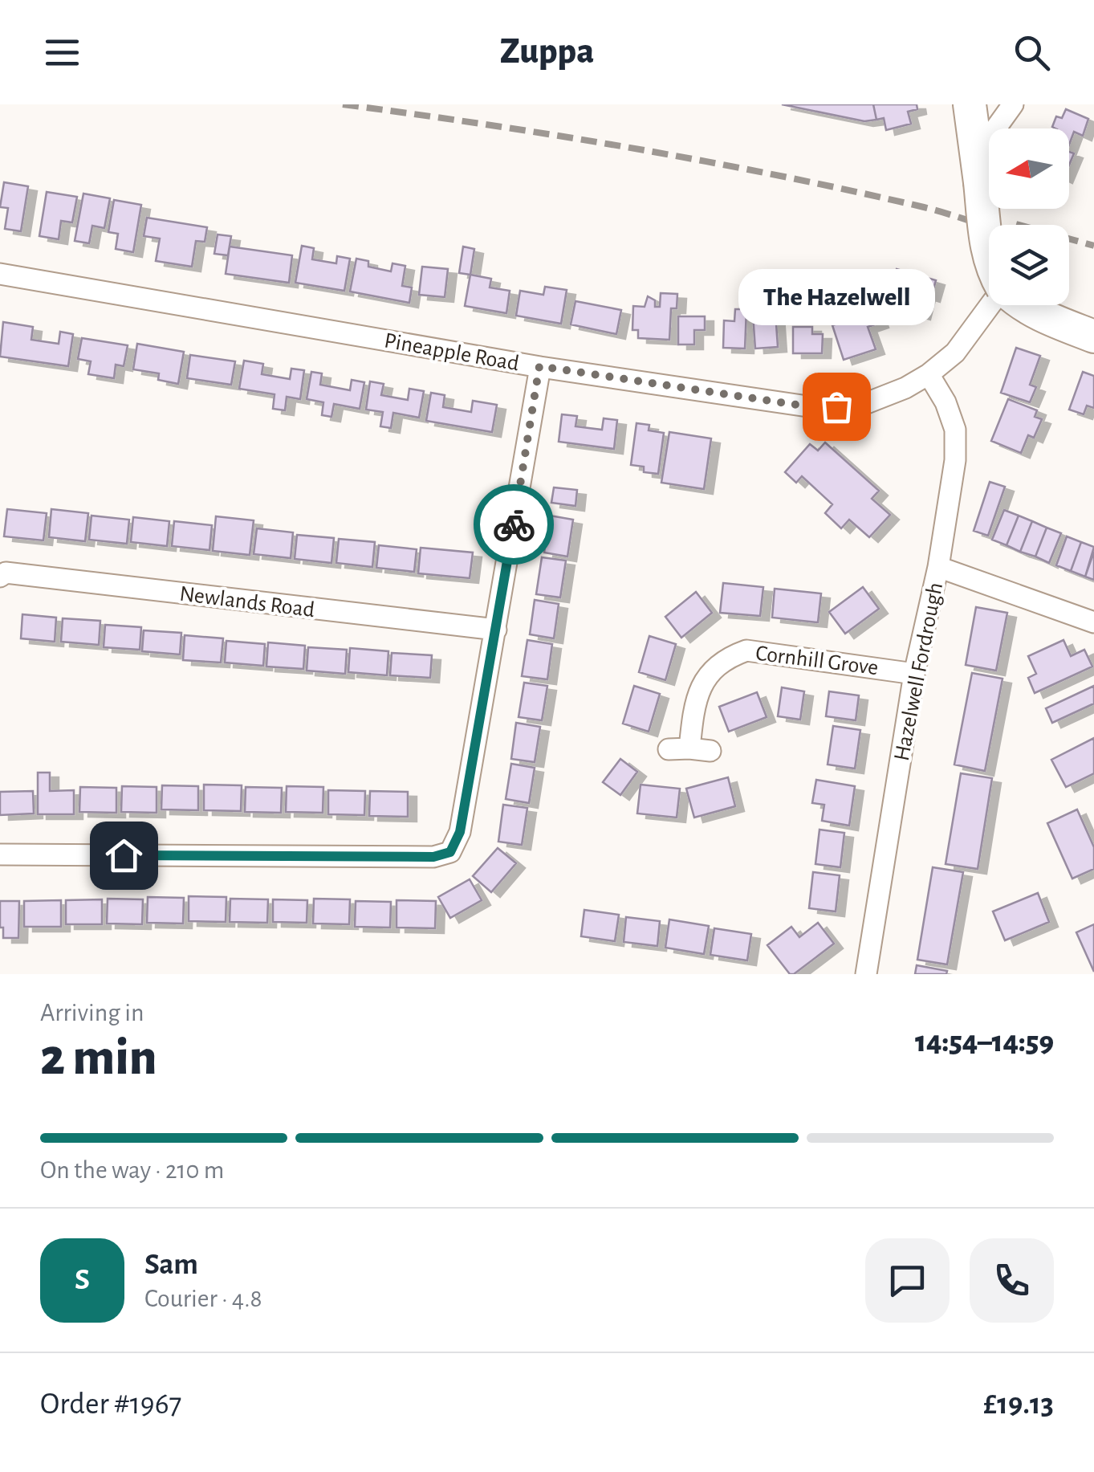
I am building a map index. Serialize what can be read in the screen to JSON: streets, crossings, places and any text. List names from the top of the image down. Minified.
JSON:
{"streets":{"street":["Pineapple Road","Newlands Road","Cornhill Grove","Hazelwell Fordrough"]},"crossings":[["Pineapple Road","Hazelwell Fordrough"],["Cornhill Grove","Hazelwell Fordrough"]],"places":["The Hazelwell"],"north":"left","page":{"header":"Zuppa","bubble":"The Hazelwell","heading":["2 min","Arriving in","14:54–14:59"],"panel":["Sam","Courier · 4.8","Order #1967","£19.13"],"bar":"On the way · 210 m","round":"S"}}
